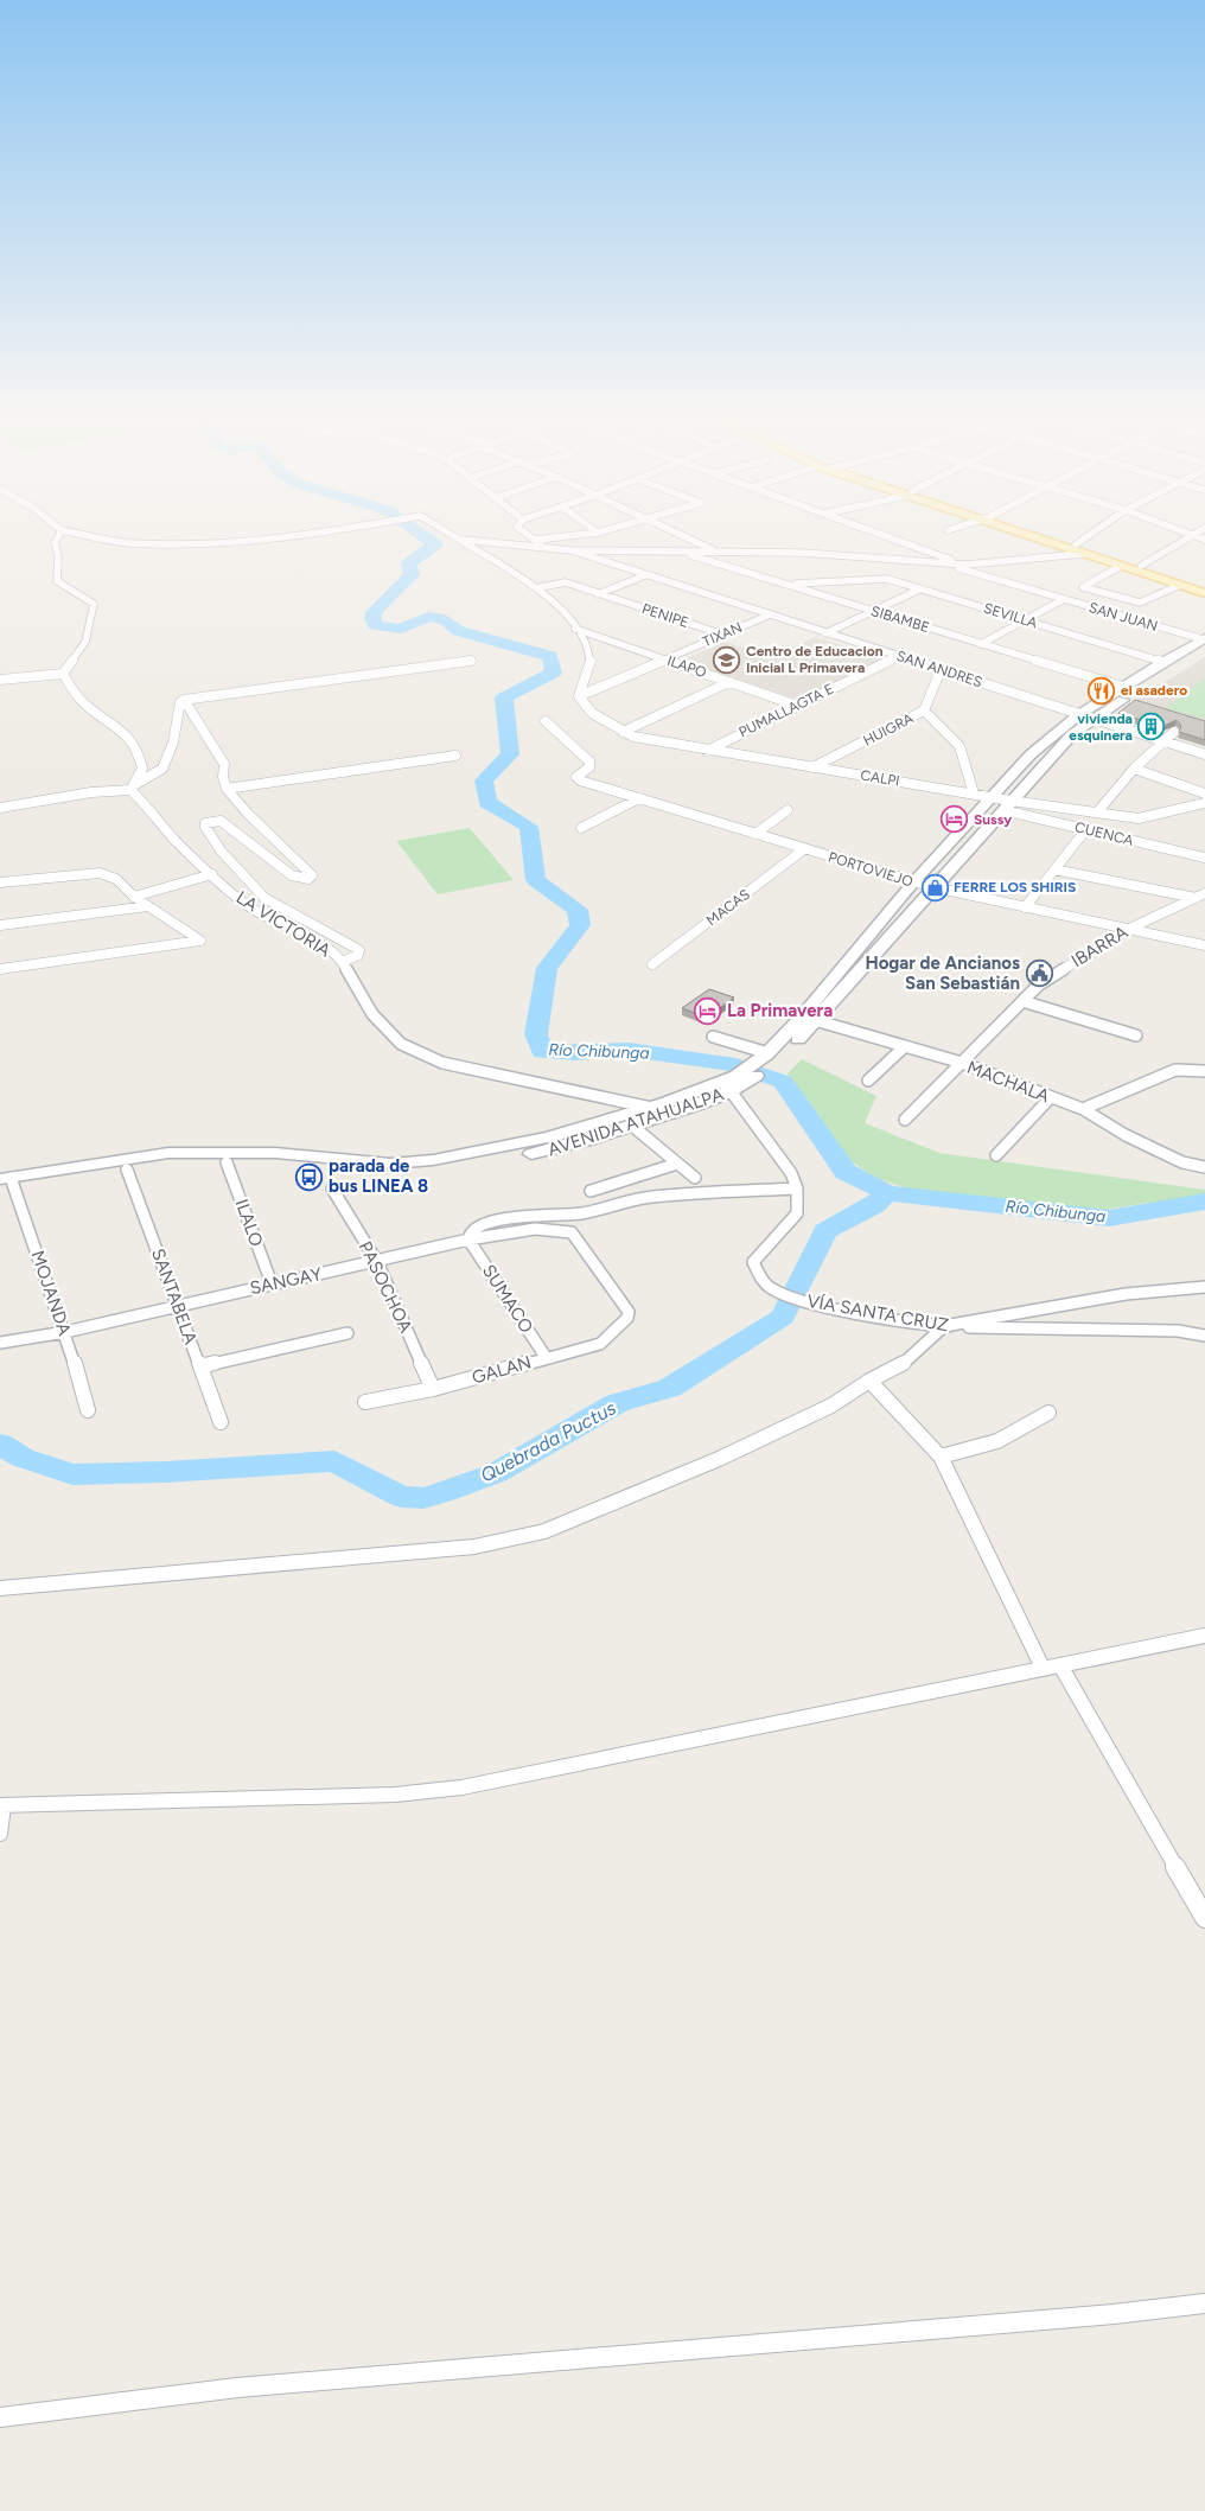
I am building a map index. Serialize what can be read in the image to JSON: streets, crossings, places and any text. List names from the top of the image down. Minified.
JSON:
{"streets":{"main road":["AVENIDA ATAHUALPA"],"street":["PENIPE","SEVILLA","SAN JUAN","SIBAMBE","TIXAN","ILAPO","SAN ANDRES","PUMALLAGTA E","HUIGRA","CALPI","CUENCA","PORTOVIEJO","MACAS","LA VICTORIA","IBARRA","MACHALA","ILALO","SANGAY","PASOCHOA","MOJANDA","SANTABELA","SUMACO","VÍA SANTA CRUZ","GALAN"]},"crossings":[["PENIPE","TIXAN"],["SEVILLA","SIBAMBE"],["SEVILLA","AVENIDA ATAHUALPA"],["SAN JUAN","AVENIDA ATAHUALPA"],["SIBAMBE","AVENIDA ATAHUALPA"],["TIXAN","ILAPO"],["TIXAN","SAN ANDRES"],["TIXAN","CALPI"],["ILAPO","PUMALLAGTA E"],["SAN ANDRES","PUMALLAGTA E"],["SAN ANDRES","HUIGRA"],["SAN ANDRES","AVENIDA ATAHUALPA"],["PUMALLAGTA E","CALPI"],["HUIGRA","CALPI"],["CALPI","CUENCA"],["CALPI","AVENIDA ATAHUALPA"],["CUENCA","AVENIDA ATAHUALPA"],["PORTOVIEJO","MACAS"],["PORTOVIEJO","IBARRA"],["PORTOVIEJO","AVENIDA ATAHUALPA"],["LA VICTORIA","AVENIDA ATAHUALPA"],["IBARRA","MACHALA"],["MACHALA","AVENIDA ATAHUALPA"],["AVENIDA ATAHUALPA","ILALO"],["AVENIDA ATAHUALPA","MOJANDA"],["AVENIDA ATAHUALPA","SANTABELA"],["ILALO","SANGAY"],["SANGAY","PASOCHOA"],["SANGAY","MOJANDA"],["SANGAY","SANTABELA"],["SANGAY","SUMACO"],["SANGAY","GALAN"],["PASOCHOA","GALAN"],["SUMACO","GALAN"]],"water":["Río Chibunga","Quebrada Puctus"],"places":{"school or university":["Centro de Educacion Inicial L Primavera"],"restaurant":["el asadero"],"building":["vivienda esquinera"],"hotel":["Sussy","La Primavera"],"shop":["FERRE LOS SHIRIS"],"public building":["Hogar de Ancianos San Sebastián"],"bus stop":["parada de bus LINEA 8"]}}
